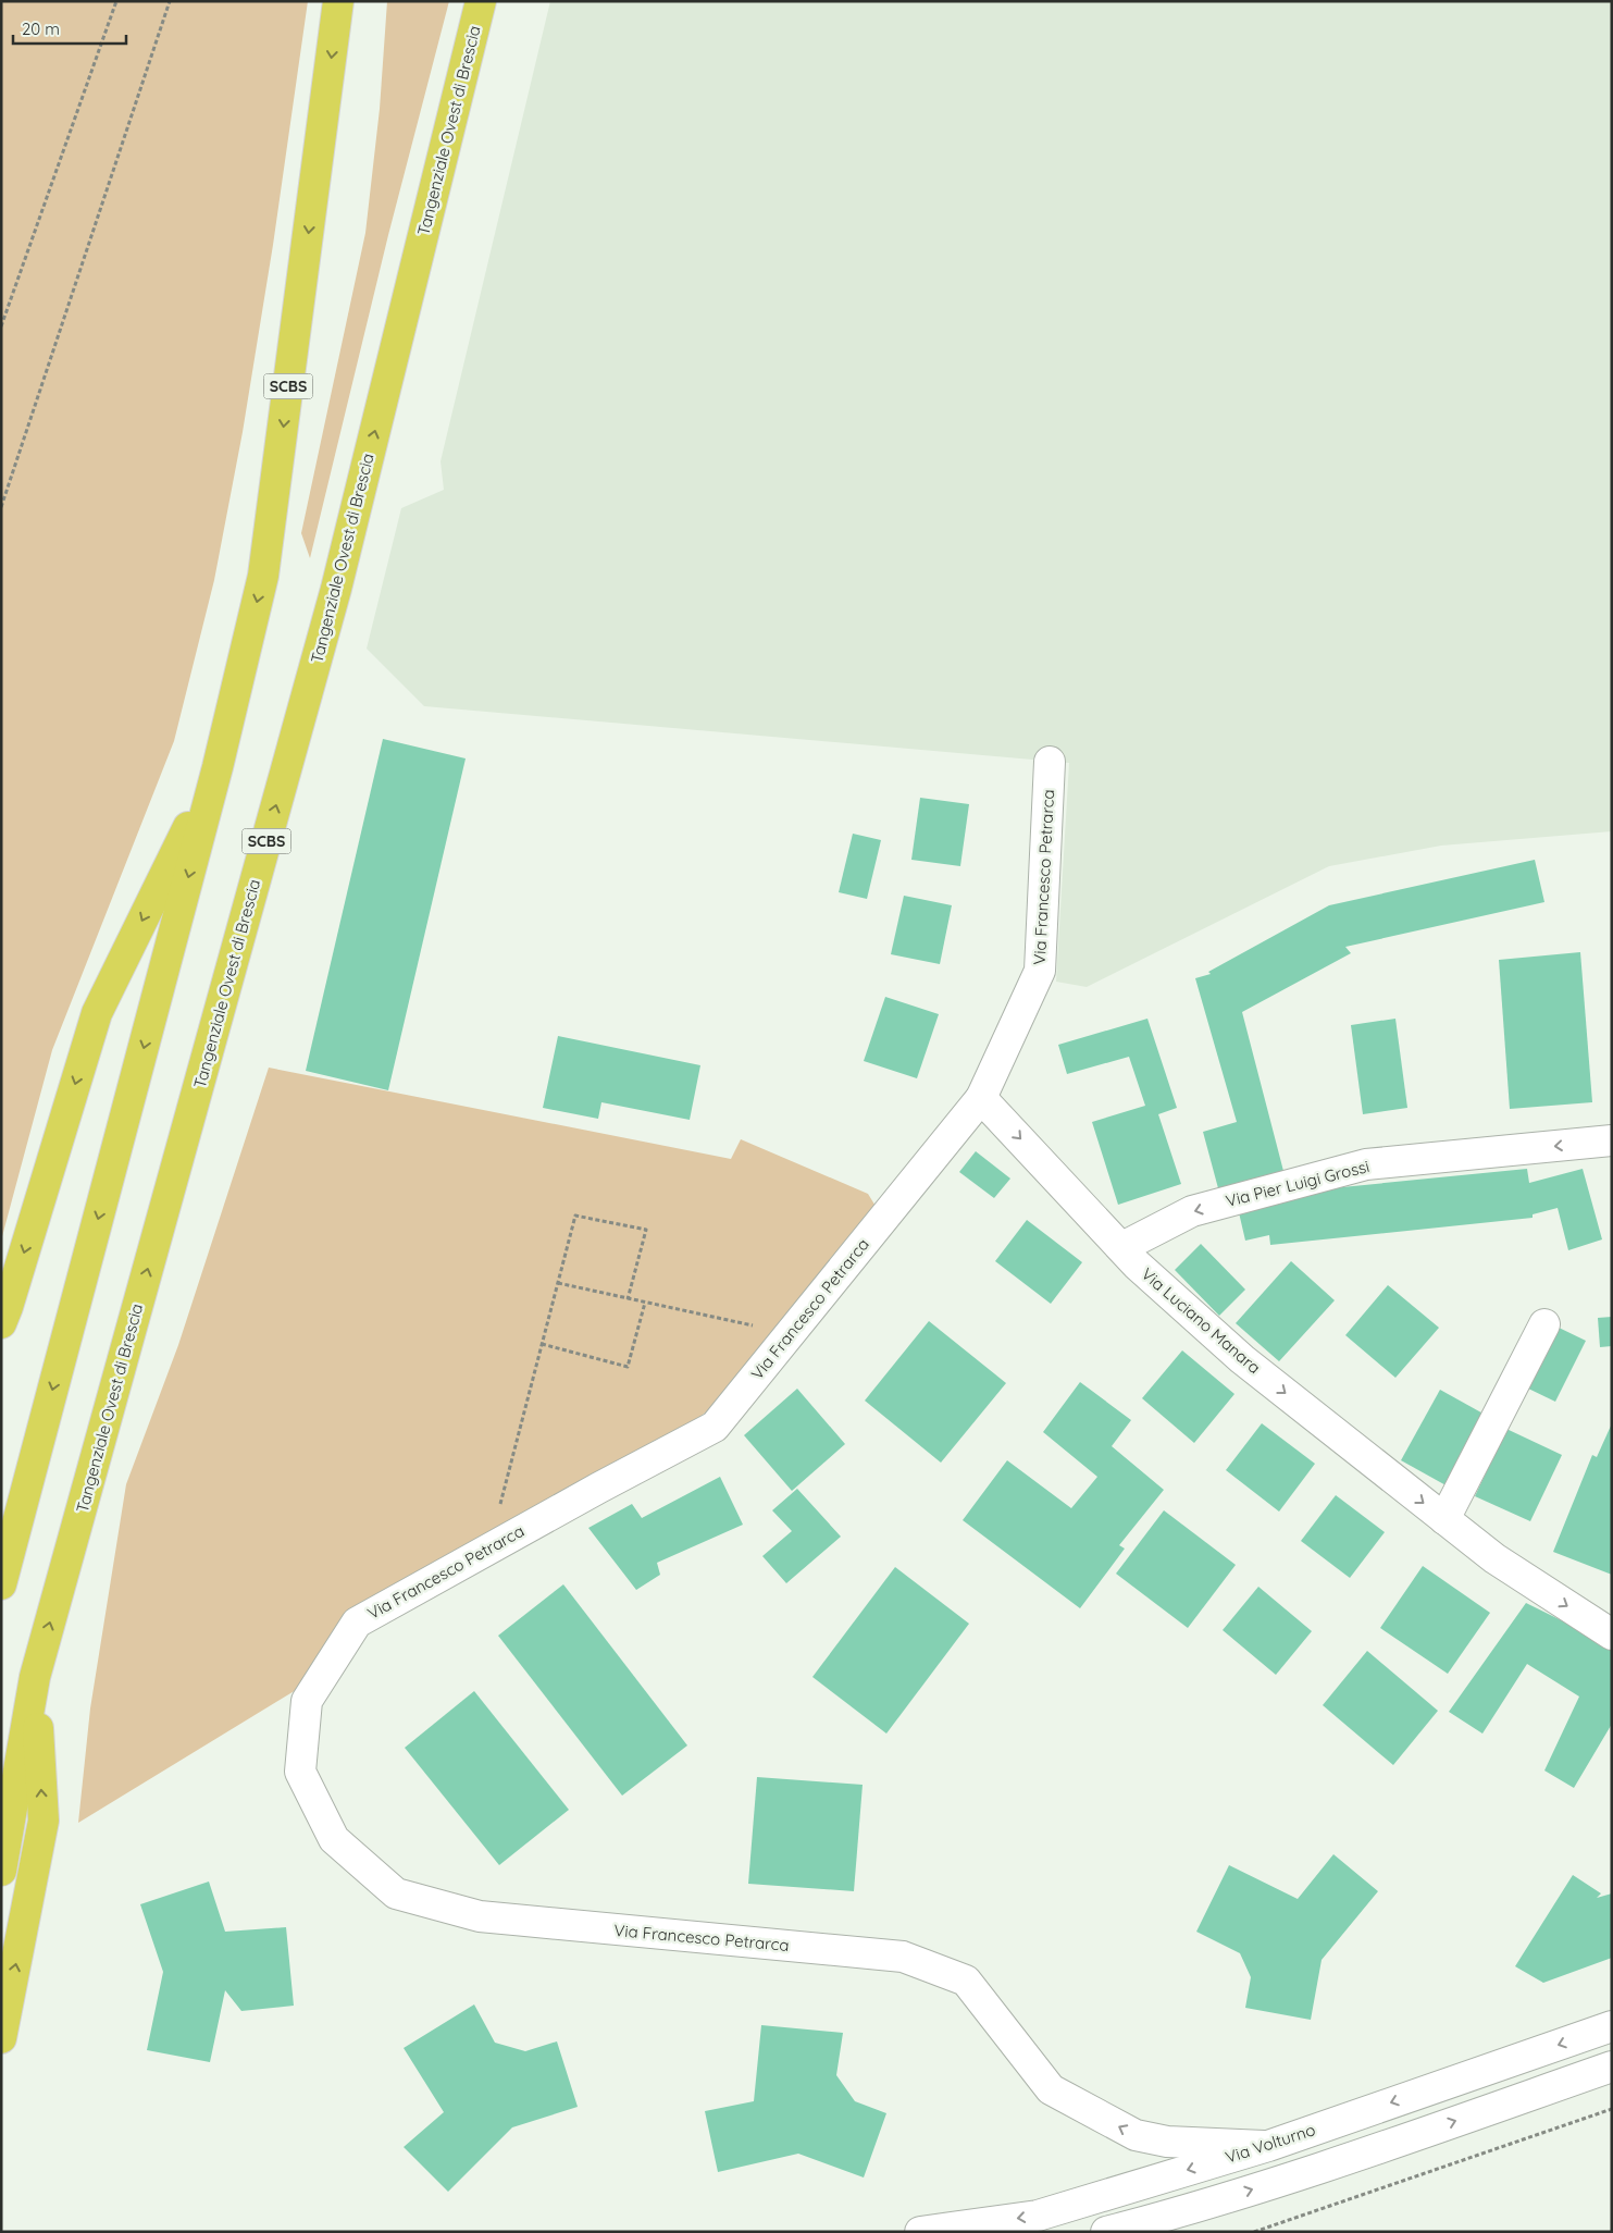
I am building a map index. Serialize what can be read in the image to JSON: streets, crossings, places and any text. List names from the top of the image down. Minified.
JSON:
{"streets":{"highway":["Tangenziale Ovest di Brescia","SCBS"],"street":["Via Francesco Petrarca","Via Pier Luigi Grossi","Via Luciano Manara","Via Volturno"]},"crossings":[["Via Francesco Petrarca","Via Luciano Manara"],["Via Francesco Petrarca","Via Volturno"],["Via Pier Luigi Grossi","Via Luciano Manara"]],"one_way":["Via Pier Luigi Grossi","Via Luciano Manara"],"scale_bar":"20 m"}
